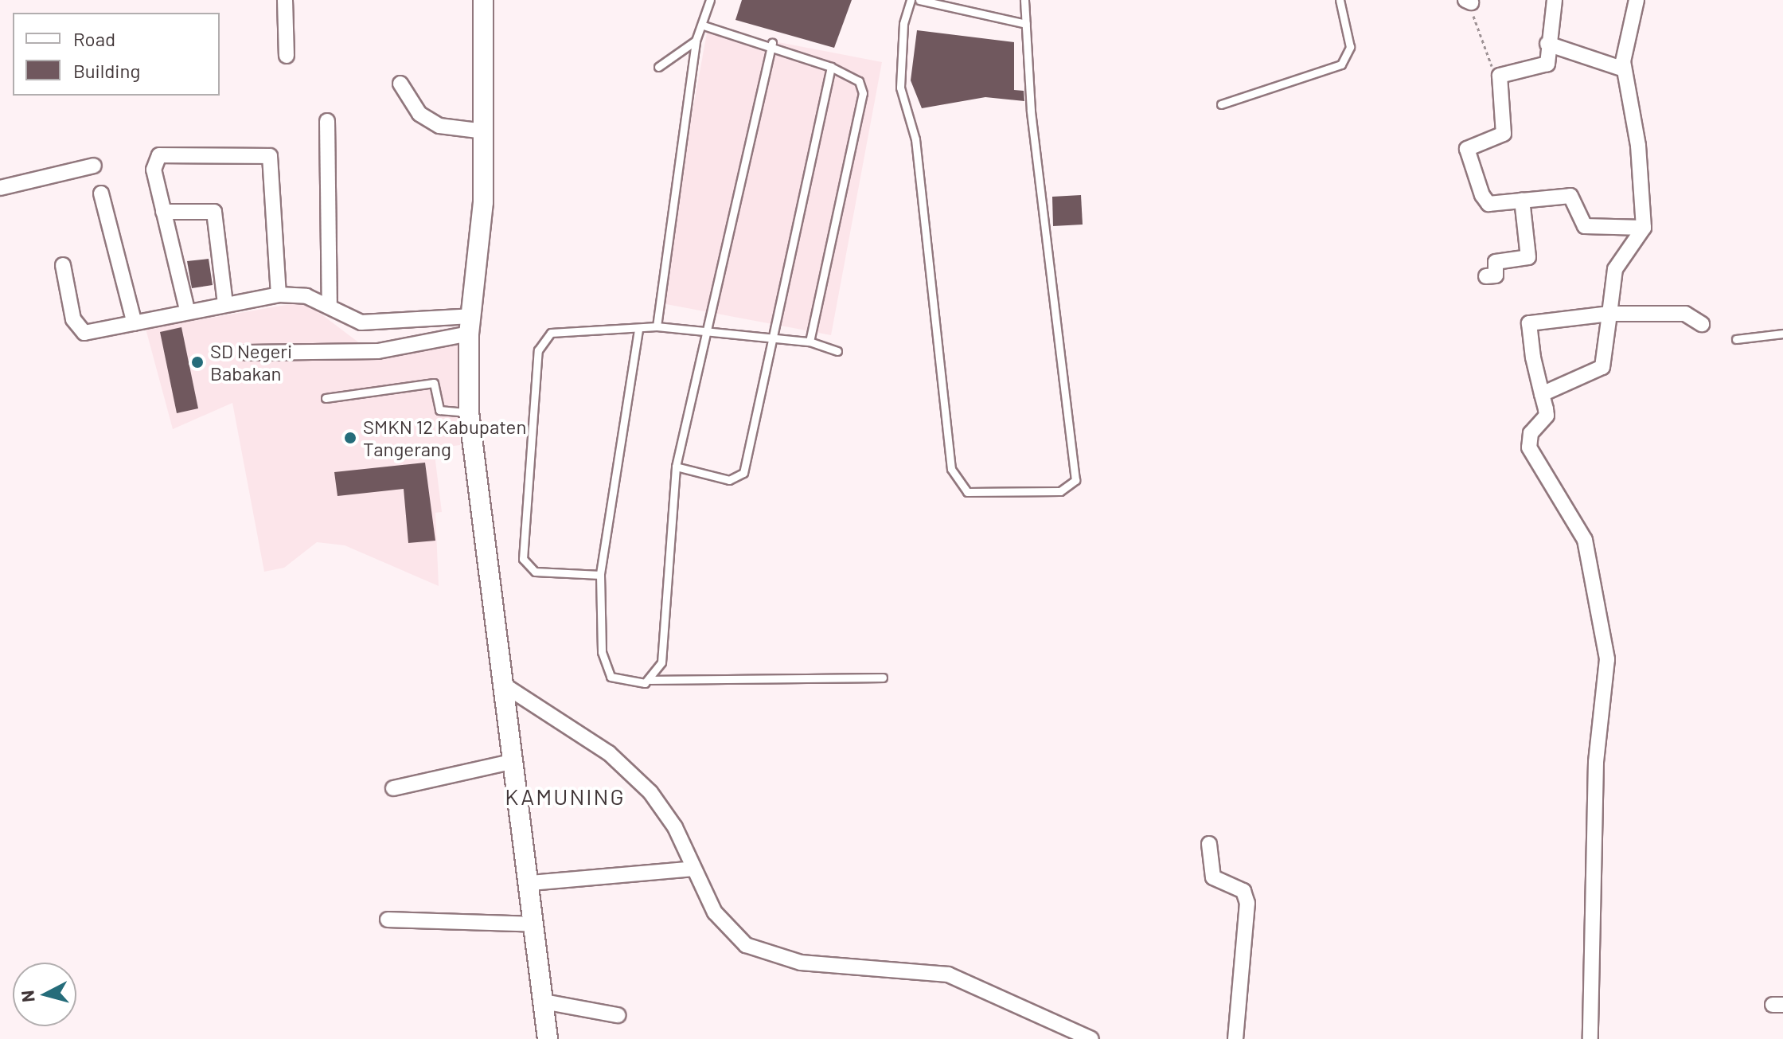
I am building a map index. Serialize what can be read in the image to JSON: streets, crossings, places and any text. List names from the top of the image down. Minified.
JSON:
{"districts":["KAMUNING"],"places":["SD Negeri Babakan","SMKN 12 Kabupaten Tangerang"],"legend":["Road","Building"],"north":"left"}
